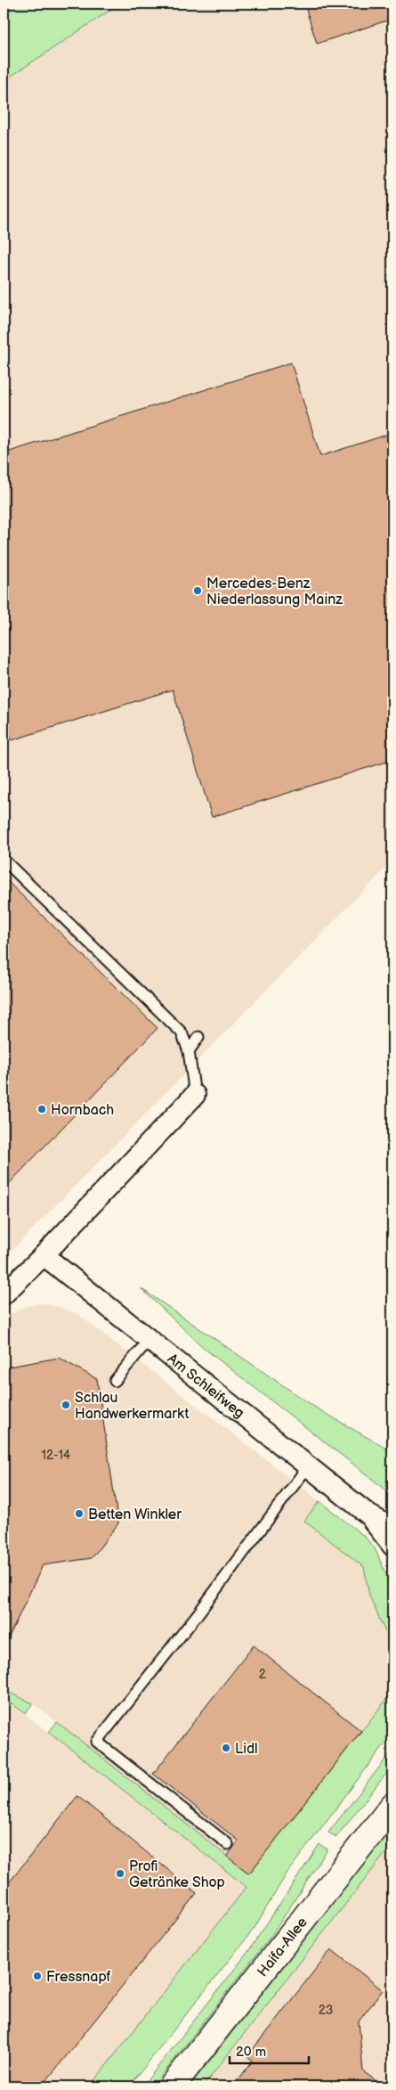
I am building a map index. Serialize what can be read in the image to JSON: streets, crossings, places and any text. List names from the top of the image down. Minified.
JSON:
{"streets":{"street":["Am Schleifweg","Haifa-Allee"]},"places":["Mercedes-Benz Niederlassung Mainz","Hornbach","Schlau Handwerkermarkt","Betten Winkler","Lidl","Profi Getränke Shop","Fressnapf"],"house_numbers":["12-14","2","23"],"scale_bar":"20 m"}
